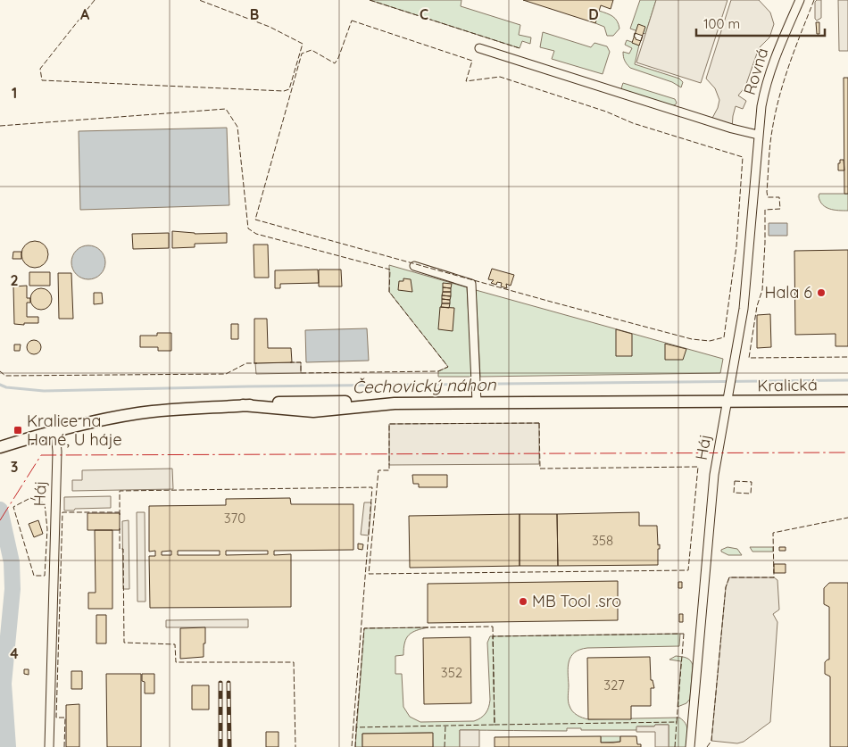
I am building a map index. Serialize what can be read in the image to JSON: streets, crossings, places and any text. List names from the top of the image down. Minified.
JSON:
{"streets":{"main road":["Kralická"],"street":["Rovná","Háj"]},"crossings":[["Rovná","Háj"],["Kralická","Háj"]],"water":["Čechovický náhon"],"places":{"other":["Hala 6","MB Tool .sro"],"transit":["Kralice na Hané, U háje"]},"house_numbers":["370","358","352","327"],"scale_bar":"100 m","grid":{"columns":["A","B","C","D"],"rows":["1","2","3","4"]}}
